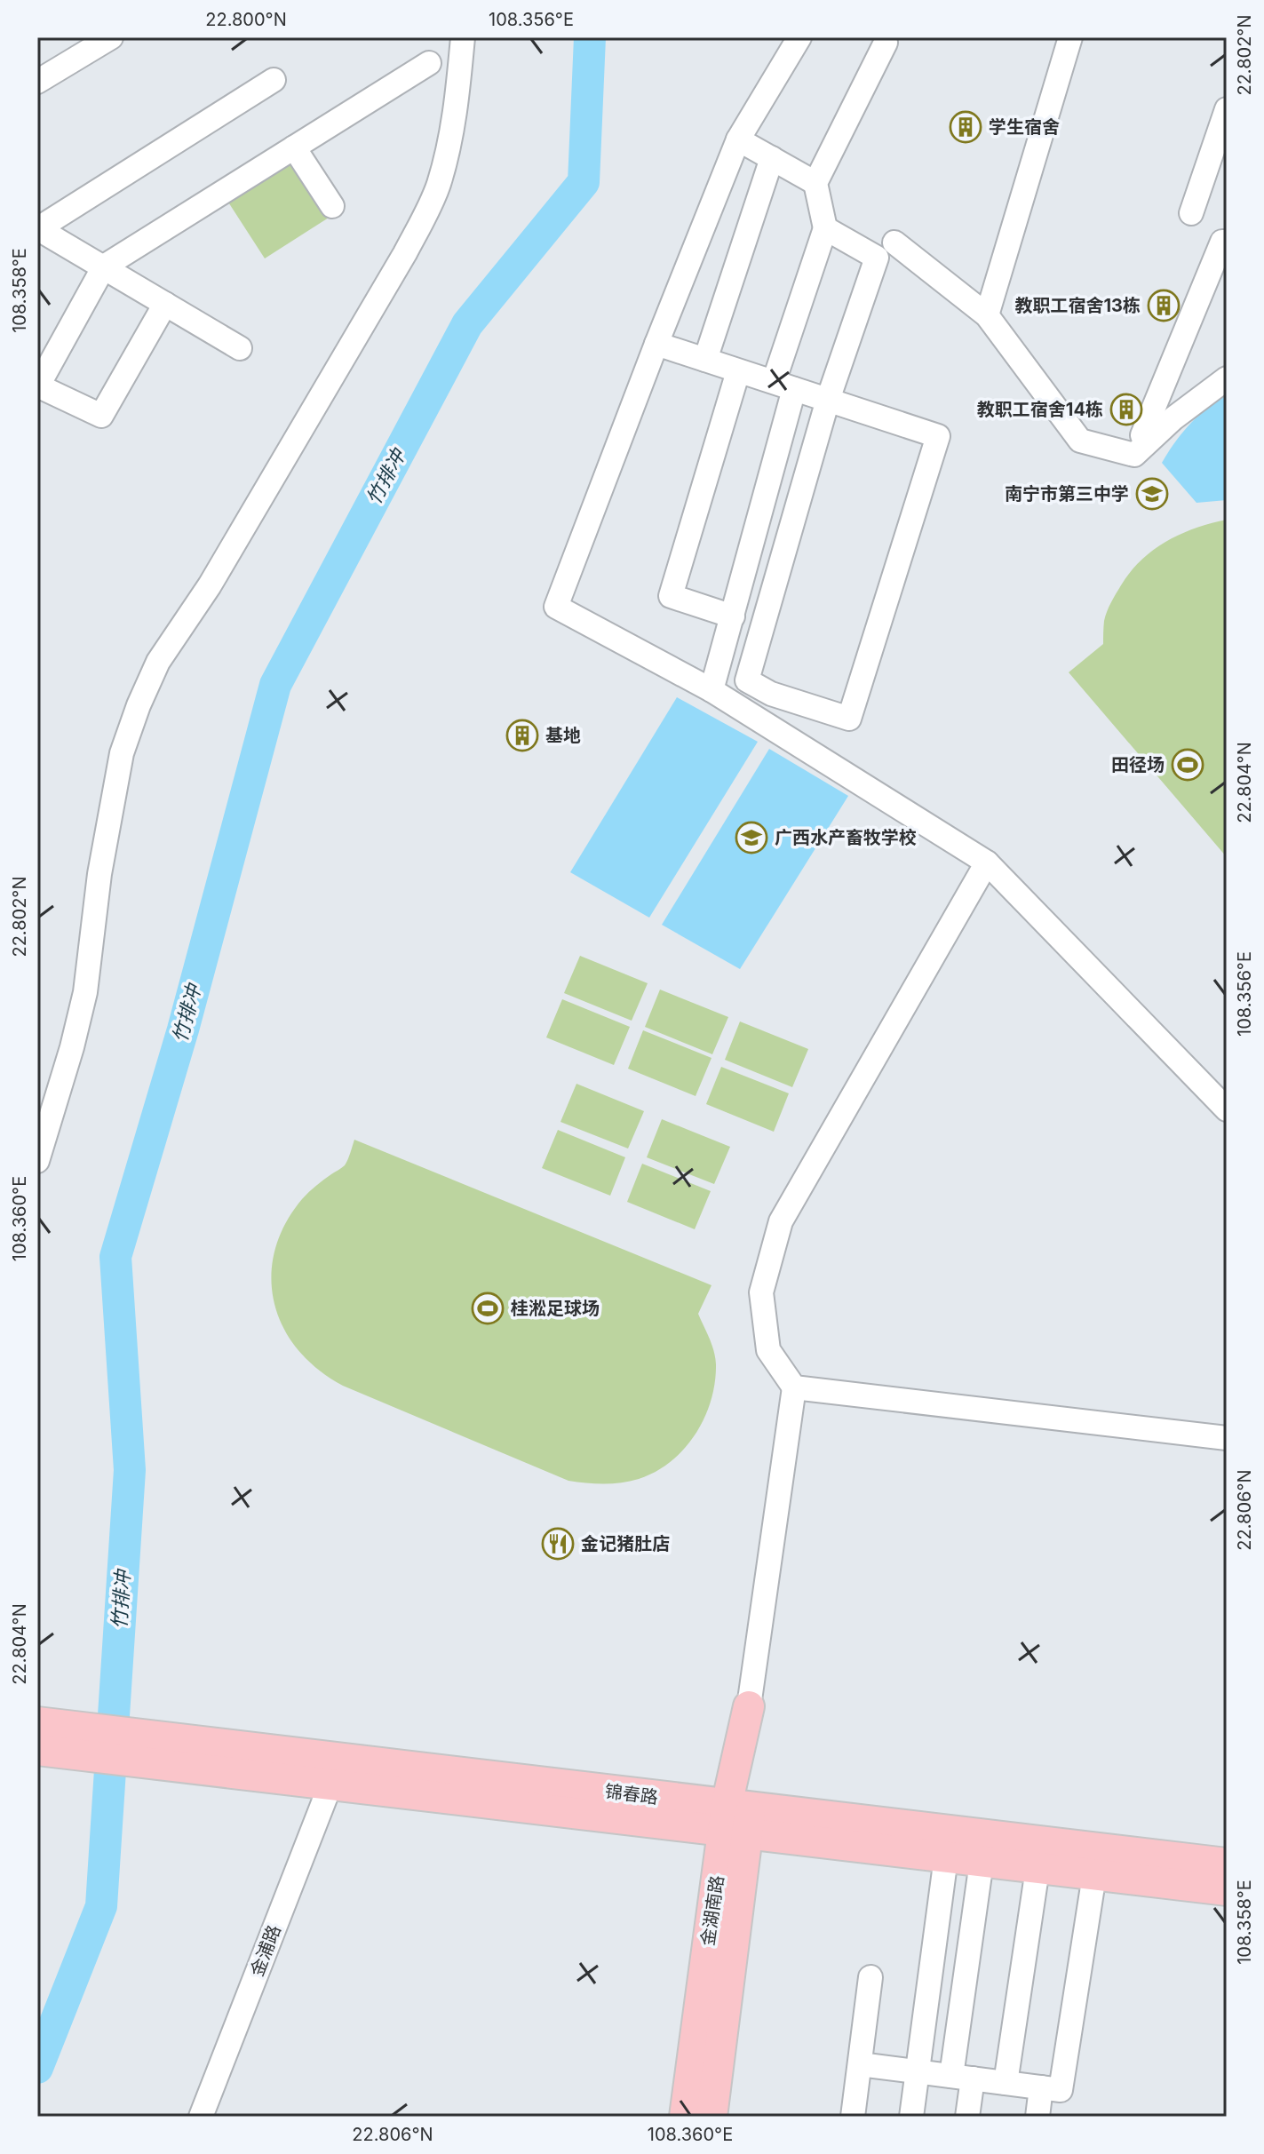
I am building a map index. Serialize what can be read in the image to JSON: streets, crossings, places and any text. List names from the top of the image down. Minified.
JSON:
{"streets":{"main road":["锦春路","金湖南路"],"street":["金浦路"]},"crossings":[["锦春路","金湖南路"],["锦春路","金浦路"]],"water":["竹排冲"],"places":{"building":["学生宿舍","教职工宿舍13栋","教职工宿舍14栋","基地"],"school or university":["南宁市第三中学","广西水产畜牧学校"],"sports":["田径场","桂淞足球场"],"restaurant":["金记猪肚店"]},"coordinates":["22.800°N","108.356°E","22.802°N","108.358°E","22.804°N","108.360°E","22.806°N"]}
